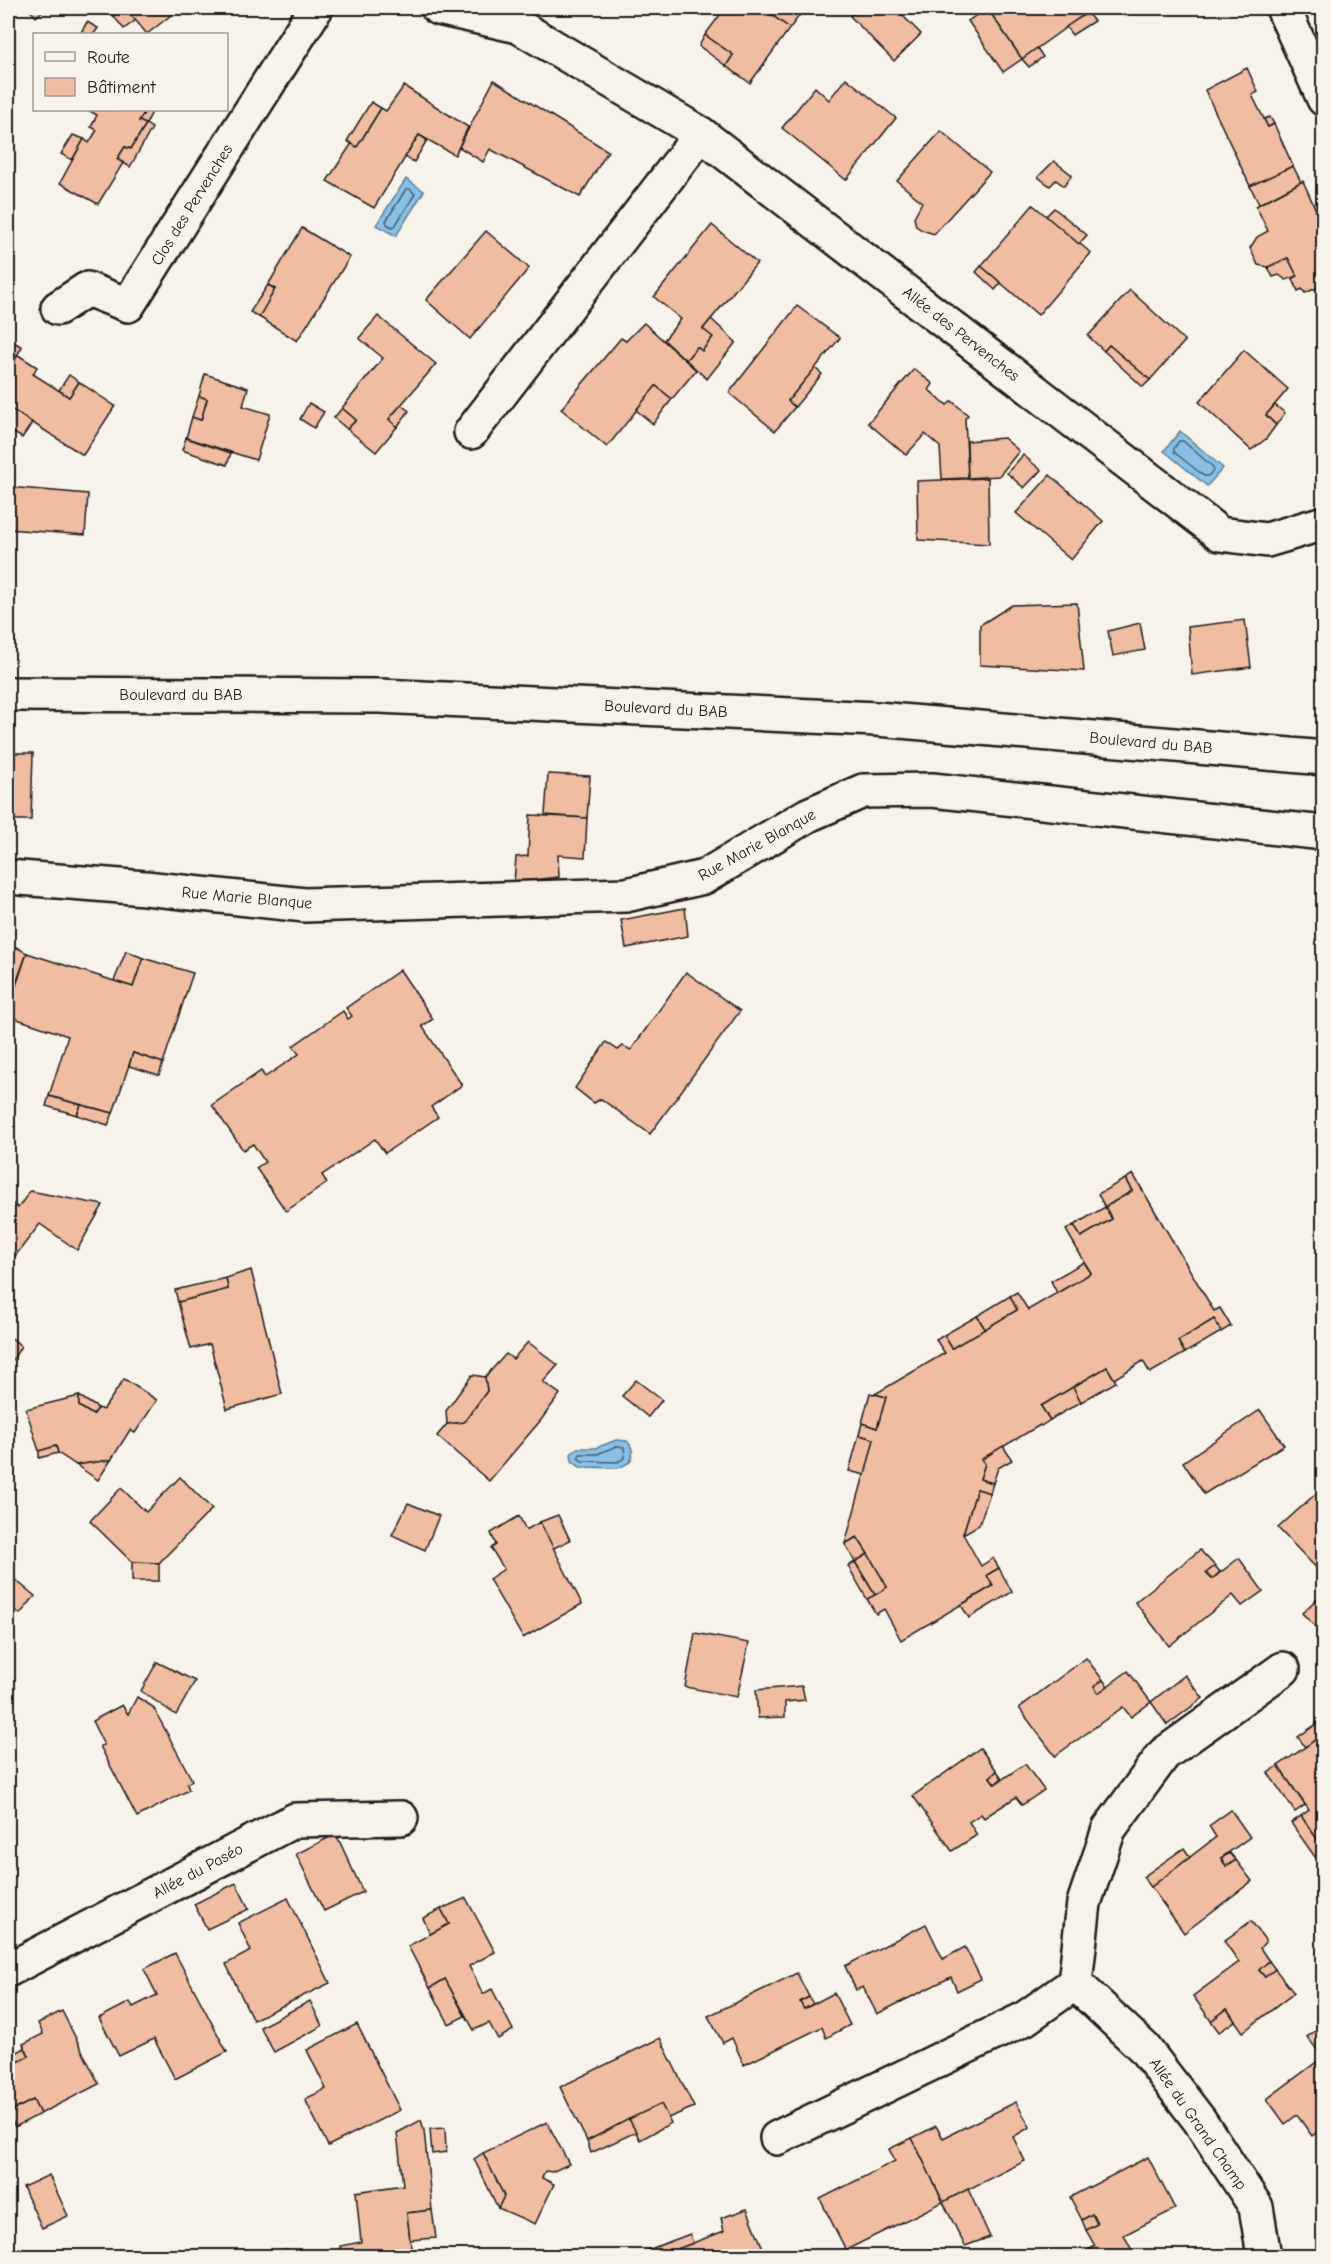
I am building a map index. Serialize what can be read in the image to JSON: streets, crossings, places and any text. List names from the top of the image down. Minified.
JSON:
{"streets":{"street":["Clos des Pervenches","Allée des Pervenches","Boulevard du BAB","Rue Marie Blanque","Allée du Paséo","Allée du Grand Champ"]},"legend":["Route","Bâtiment"]}
